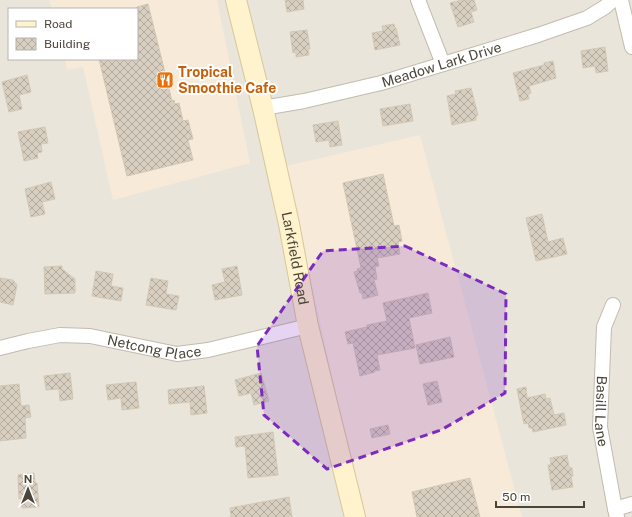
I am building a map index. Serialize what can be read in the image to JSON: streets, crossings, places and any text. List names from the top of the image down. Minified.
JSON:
{"streets":{"main road":["Larkfield Road"],"street":["Meadow Lark Drive","Netcong Place","Basill Lane"]},"crossings":[["Meadow Lark Drive","Larkfield Road"],["Larkfield Road","Netcong Place"]],"places":{"restaurant":["Tropical Smoothie Cafe"]},"legend":["Road","Building"],"scale_bar":"50 m","north":"top"}
